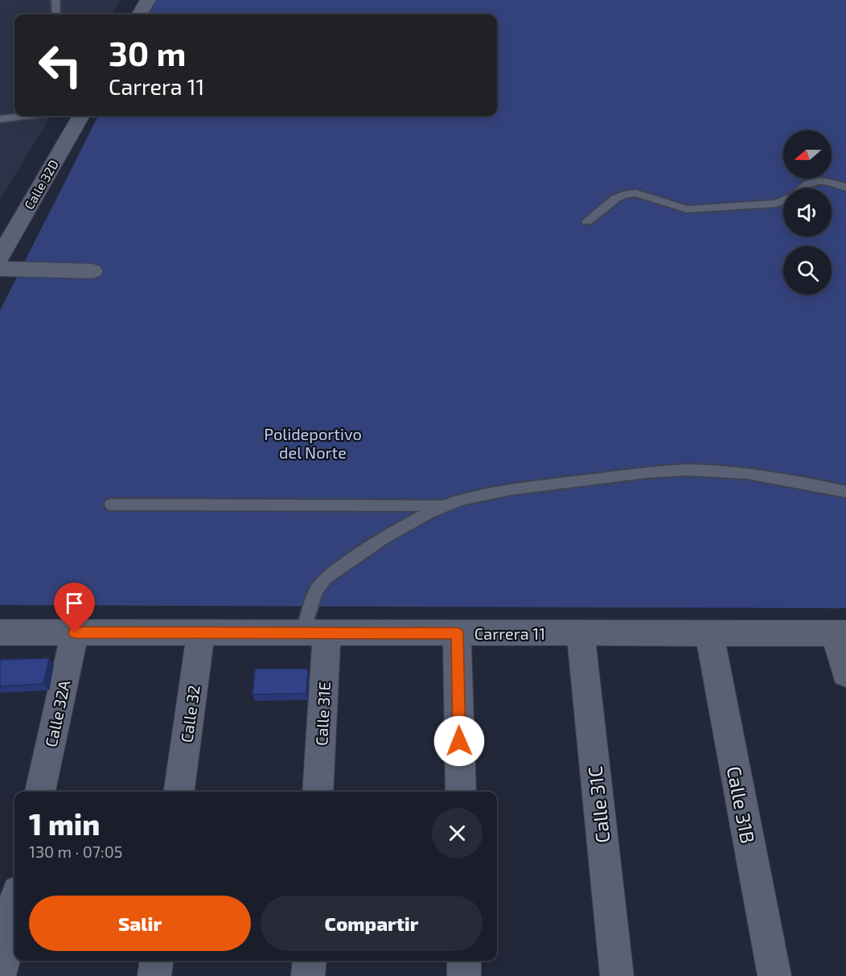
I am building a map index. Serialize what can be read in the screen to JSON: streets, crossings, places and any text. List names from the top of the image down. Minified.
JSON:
{"streets":{"street":["Calle 32D","Carrera 11","Calle 32A","Calle 32","Calle 31E","Calle 31C","Calle 31B"]},"crossings":[["Carrera 11","Calle 32A"],["Carrera 11","Calle 32"],["Carrera 11","Calle 31E"],["Carrera 11","Calle 31C"],["Carrera 11","Calle 31B"]],"parks":["Polideportivo del Norte"],"north":"left","page":{"turn":["30 m","Carrera 11"],"heading":["1 min","130 m · 07:05"],"buttons":["Salir","Compartir"]}}
